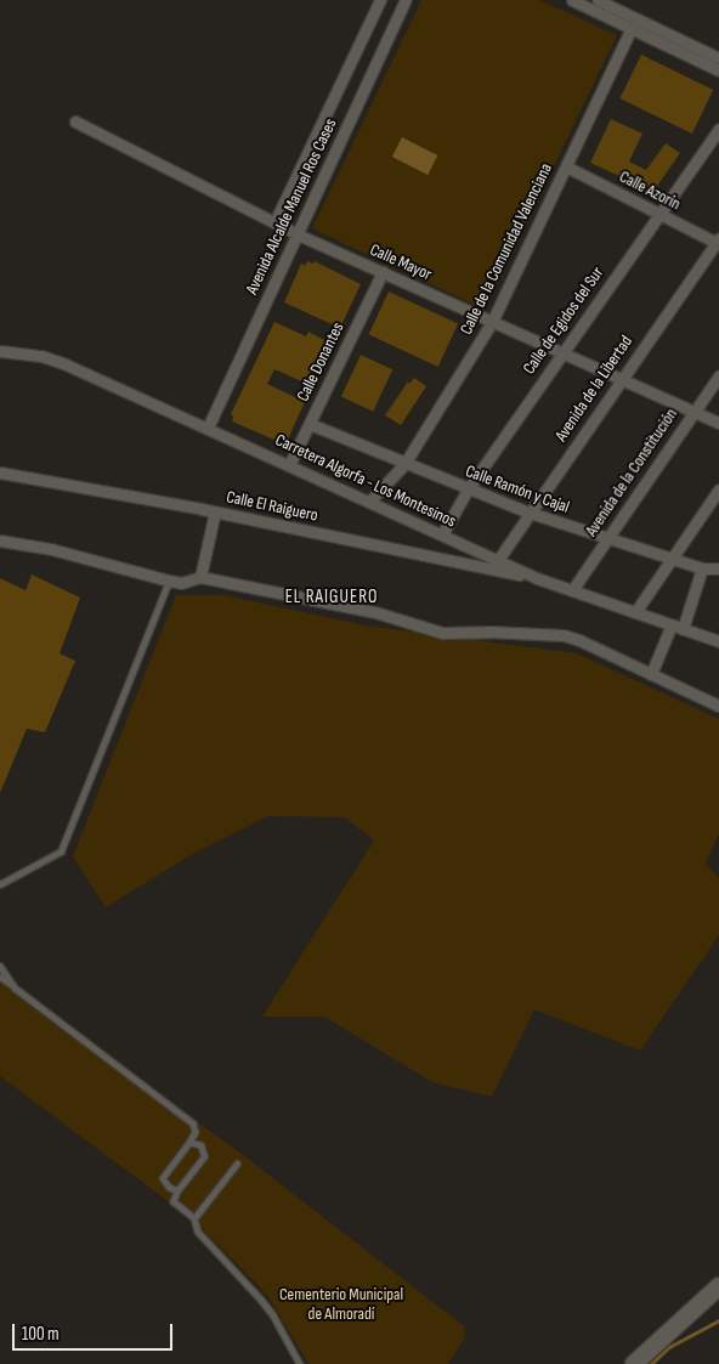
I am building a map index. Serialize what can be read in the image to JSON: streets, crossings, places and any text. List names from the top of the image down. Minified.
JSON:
{"streets":{"street":["Calle Azorín","Avenida Alcalde Manuel Ros Cases","Calle de la Comunidad Valenciana","Calle Mayor","Calle de Egidos del Sur","Calle Donantes","Avenida de la Libertad","Avenida de la Constitución","Carretera Algorfa - Los Montesinos","Calle Ramón y Cajal","Calle El Raiguero"]},"crossings":[["Calle Azorín","Calle de la Comunidad Valenciana"],["Calle Azorín","Calle de Egidos del Sur"],["Calle Azorín","Avenida de la Libertad"],["Avenida Alcalde Manuel Ros Cases","Calle Mayor"],["Avenida Alcalde Manuel Ros Cases","Carretera Algorfa - Los Montesinos"],["Calle de la Comunidad Valenciana","Calle Mayor"],["Calle de la Comunidad Valenciana","Carretera Algorfa - Los Montesinos"],["Calle de la Comunidad Valenciana","Calle Ramón y Cajal"],["Calle Mayor","Calle de Egidos del Sur"],["Calle Mayor","Calle Donantes"],["Calle Mayor","Avenida de la Libertad"],["Calle Mayor","Avenida de la Constitución"],["Calle de Egidos del Sur","Carretera Algorfa - Los Montesinos"],["Calle de Egidos del Sur","Calle Ramón y Cajal"],["Calle Donantes","Carretera Algorfa - Los Montesinos"],["Calle Donantes","Calle Ramón y Cajal"],["Avenida de la Libertad","Carretera Algorfa - Los Montesinos"],["Avenida de la Libertad","Calle Ramón y Cajal"],["Avenida de la Constitución","Carretera Algorfa - Los Montesinos"],["Avenida de la Constitución","Calle Ramón y Cajal"],["Carretera Algorfa - Los Montesinos","Calle El Raiguero"]],"districts":["EL RAIGUERO"],"parks":["Cementerio Municipal de Almoradí"],"scale_bar":"100 m"}
